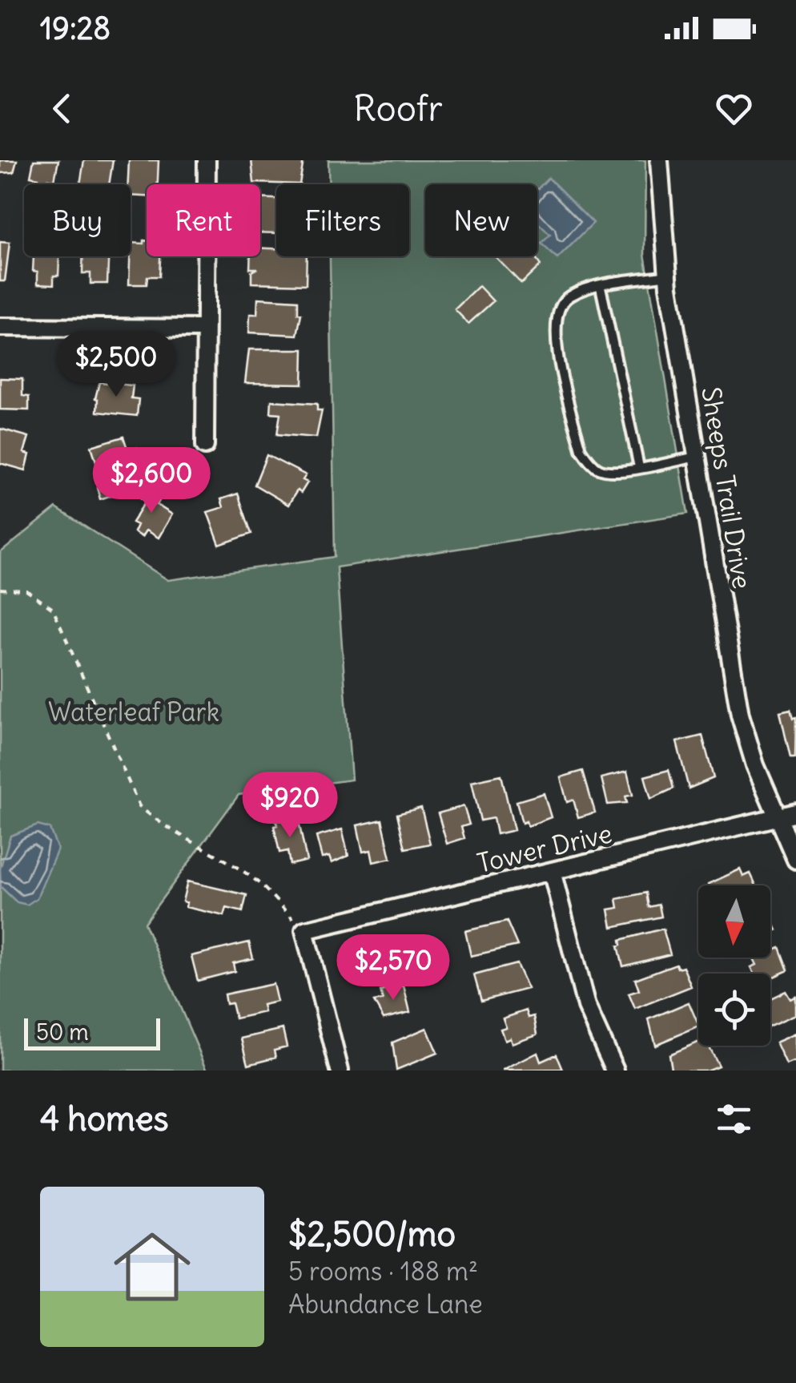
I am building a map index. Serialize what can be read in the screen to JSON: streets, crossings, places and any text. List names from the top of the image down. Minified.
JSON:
{"streets":{"street":["Sheeps Trail Drive","Tower Drive"]},"crossings":[["Sheeps Trail Drive","Tower Drive"]],"parks":["Waterleaf Park"],"scale_bar":"50 m","north":"bottom","page":{"status":"19:28","header":"Roofr","chip":["Buy","Rent","Filters","New"],"price":["$2,500","$2,600","$920","$2,570"],"scale":"50 m","heading":"4 homes","list":[{"name":"$2,500/mo","note":"5 rooms · 188 m² · Abundance Lane"}]}}
